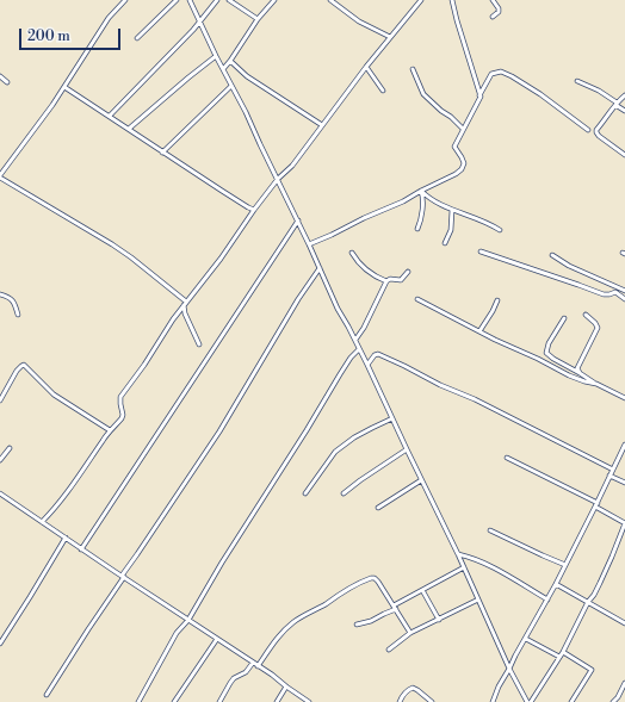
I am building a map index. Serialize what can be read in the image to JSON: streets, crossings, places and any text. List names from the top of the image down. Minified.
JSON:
{"scale_bar":"200 m"}
